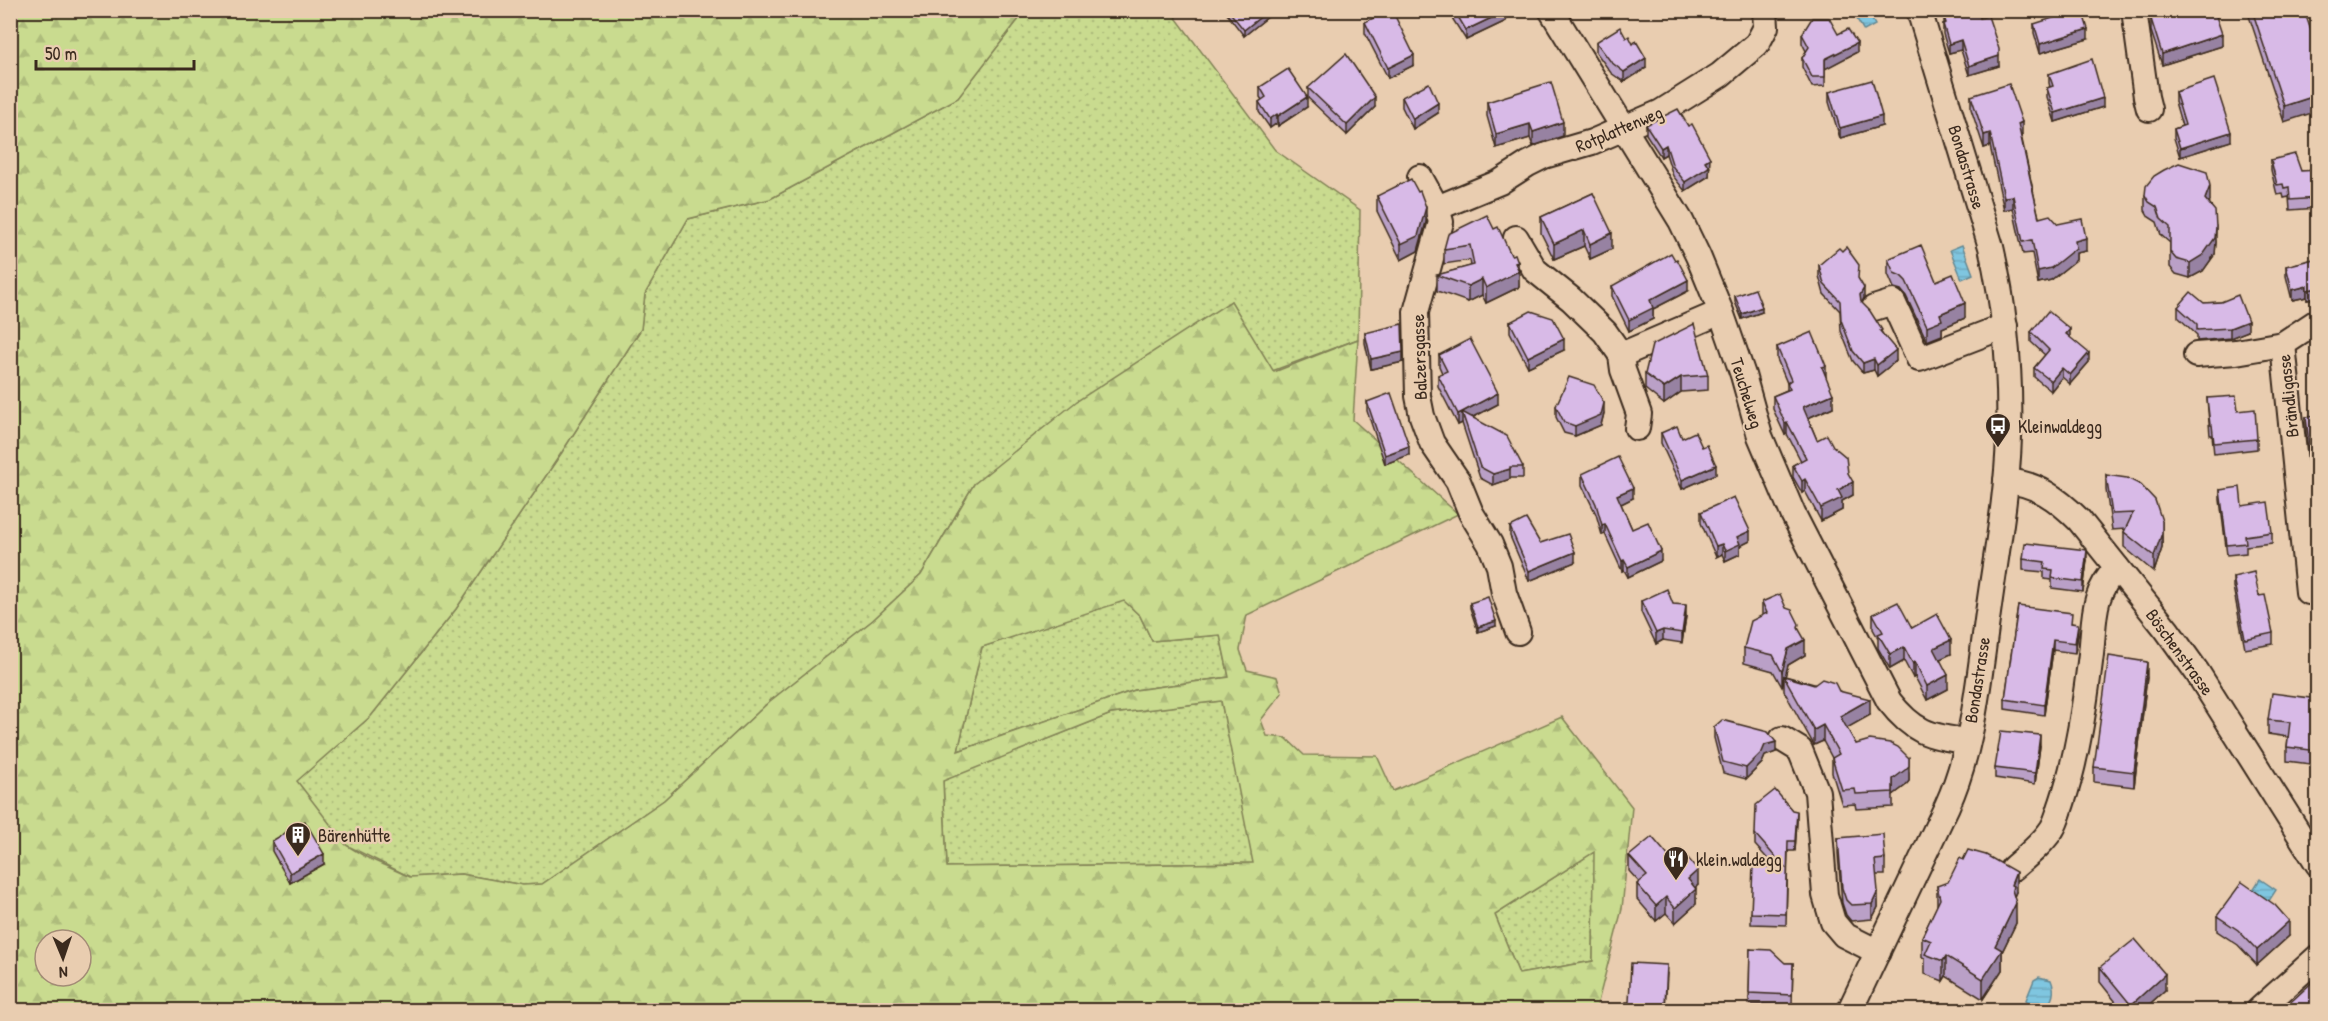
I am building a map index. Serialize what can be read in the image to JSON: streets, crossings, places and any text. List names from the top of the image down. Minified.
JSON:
{"streets":{"street":["Rotplattenweg","Bondastrasse","Balzersgasse","Teuchelweg","Brändligasse","Böschenstrasse"]},"crossings":[["Rotplattenweg","Balzersgasse"],["Rotplattenweg","Teuchelweg"],["Bondastrasse","Teuchelweg"],["Bondastrasse","Böschenstrasse"]],"places":{"bus stop":["Kleinwaldegg"],"building":["Bärenhütte"],"restaurant":["klein.waldegg"]},"scale_bar":"50 m","north":"bottom"}
